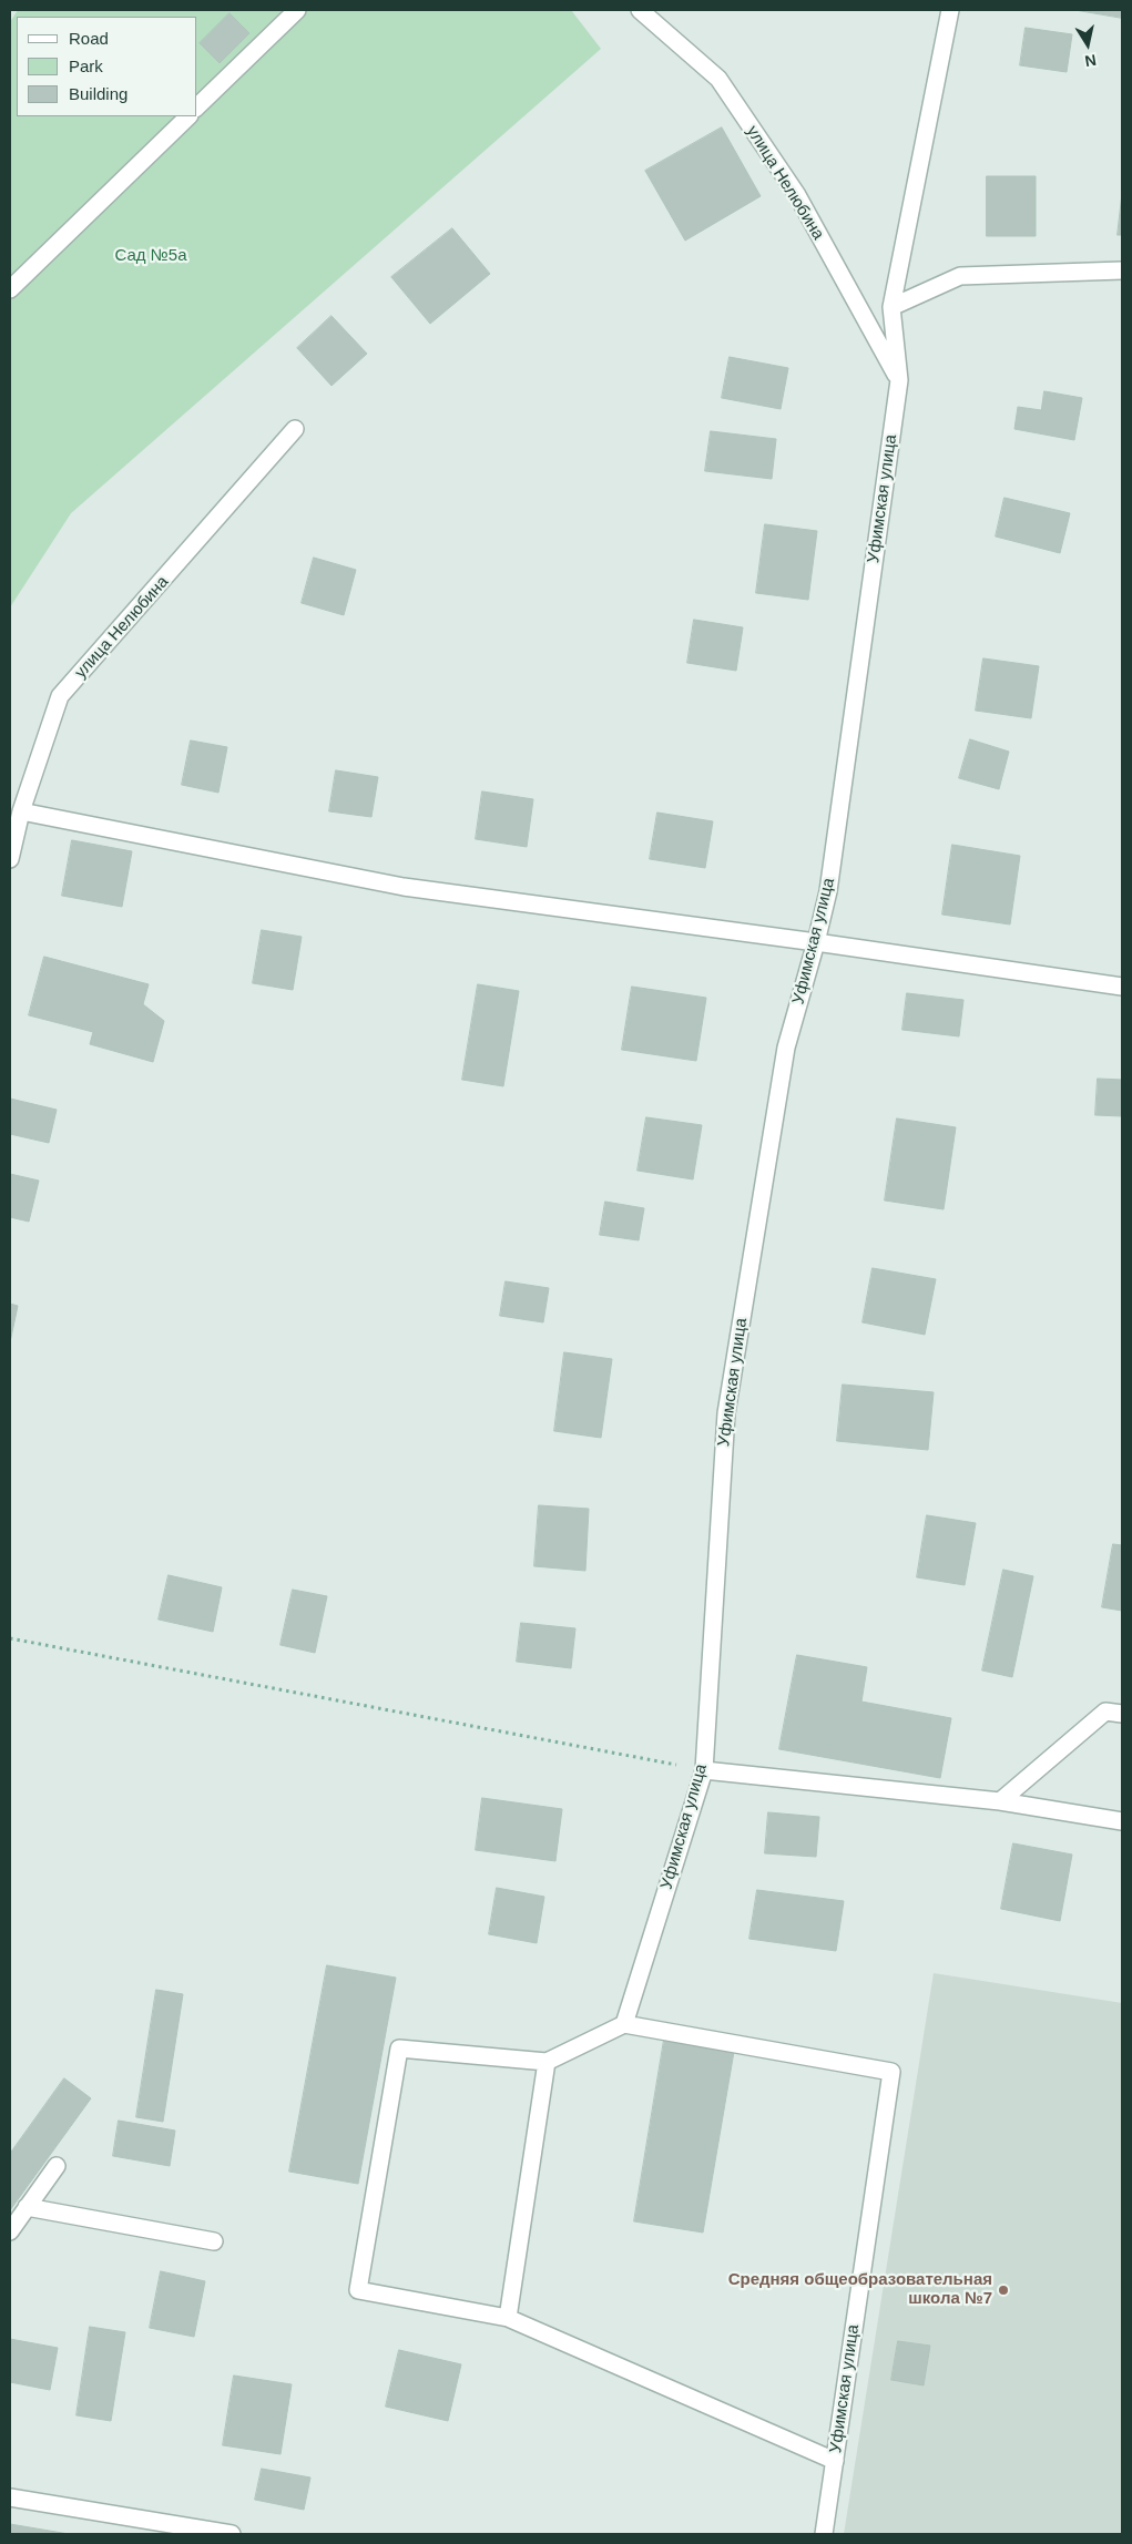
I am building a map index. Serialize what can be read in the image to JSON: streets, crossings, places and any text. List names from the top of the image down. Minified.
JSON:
{"streets":{"street":["улица Нелюбина","Уфимская улица"]},"crossings":[["улица Нелюбина","Уфимская улица"]],"parks":["Сад №5а"],"places":["Средняя общеобразовательная школа №7"],"legend":["Road","Park","Building"],"north":"bottom"}
